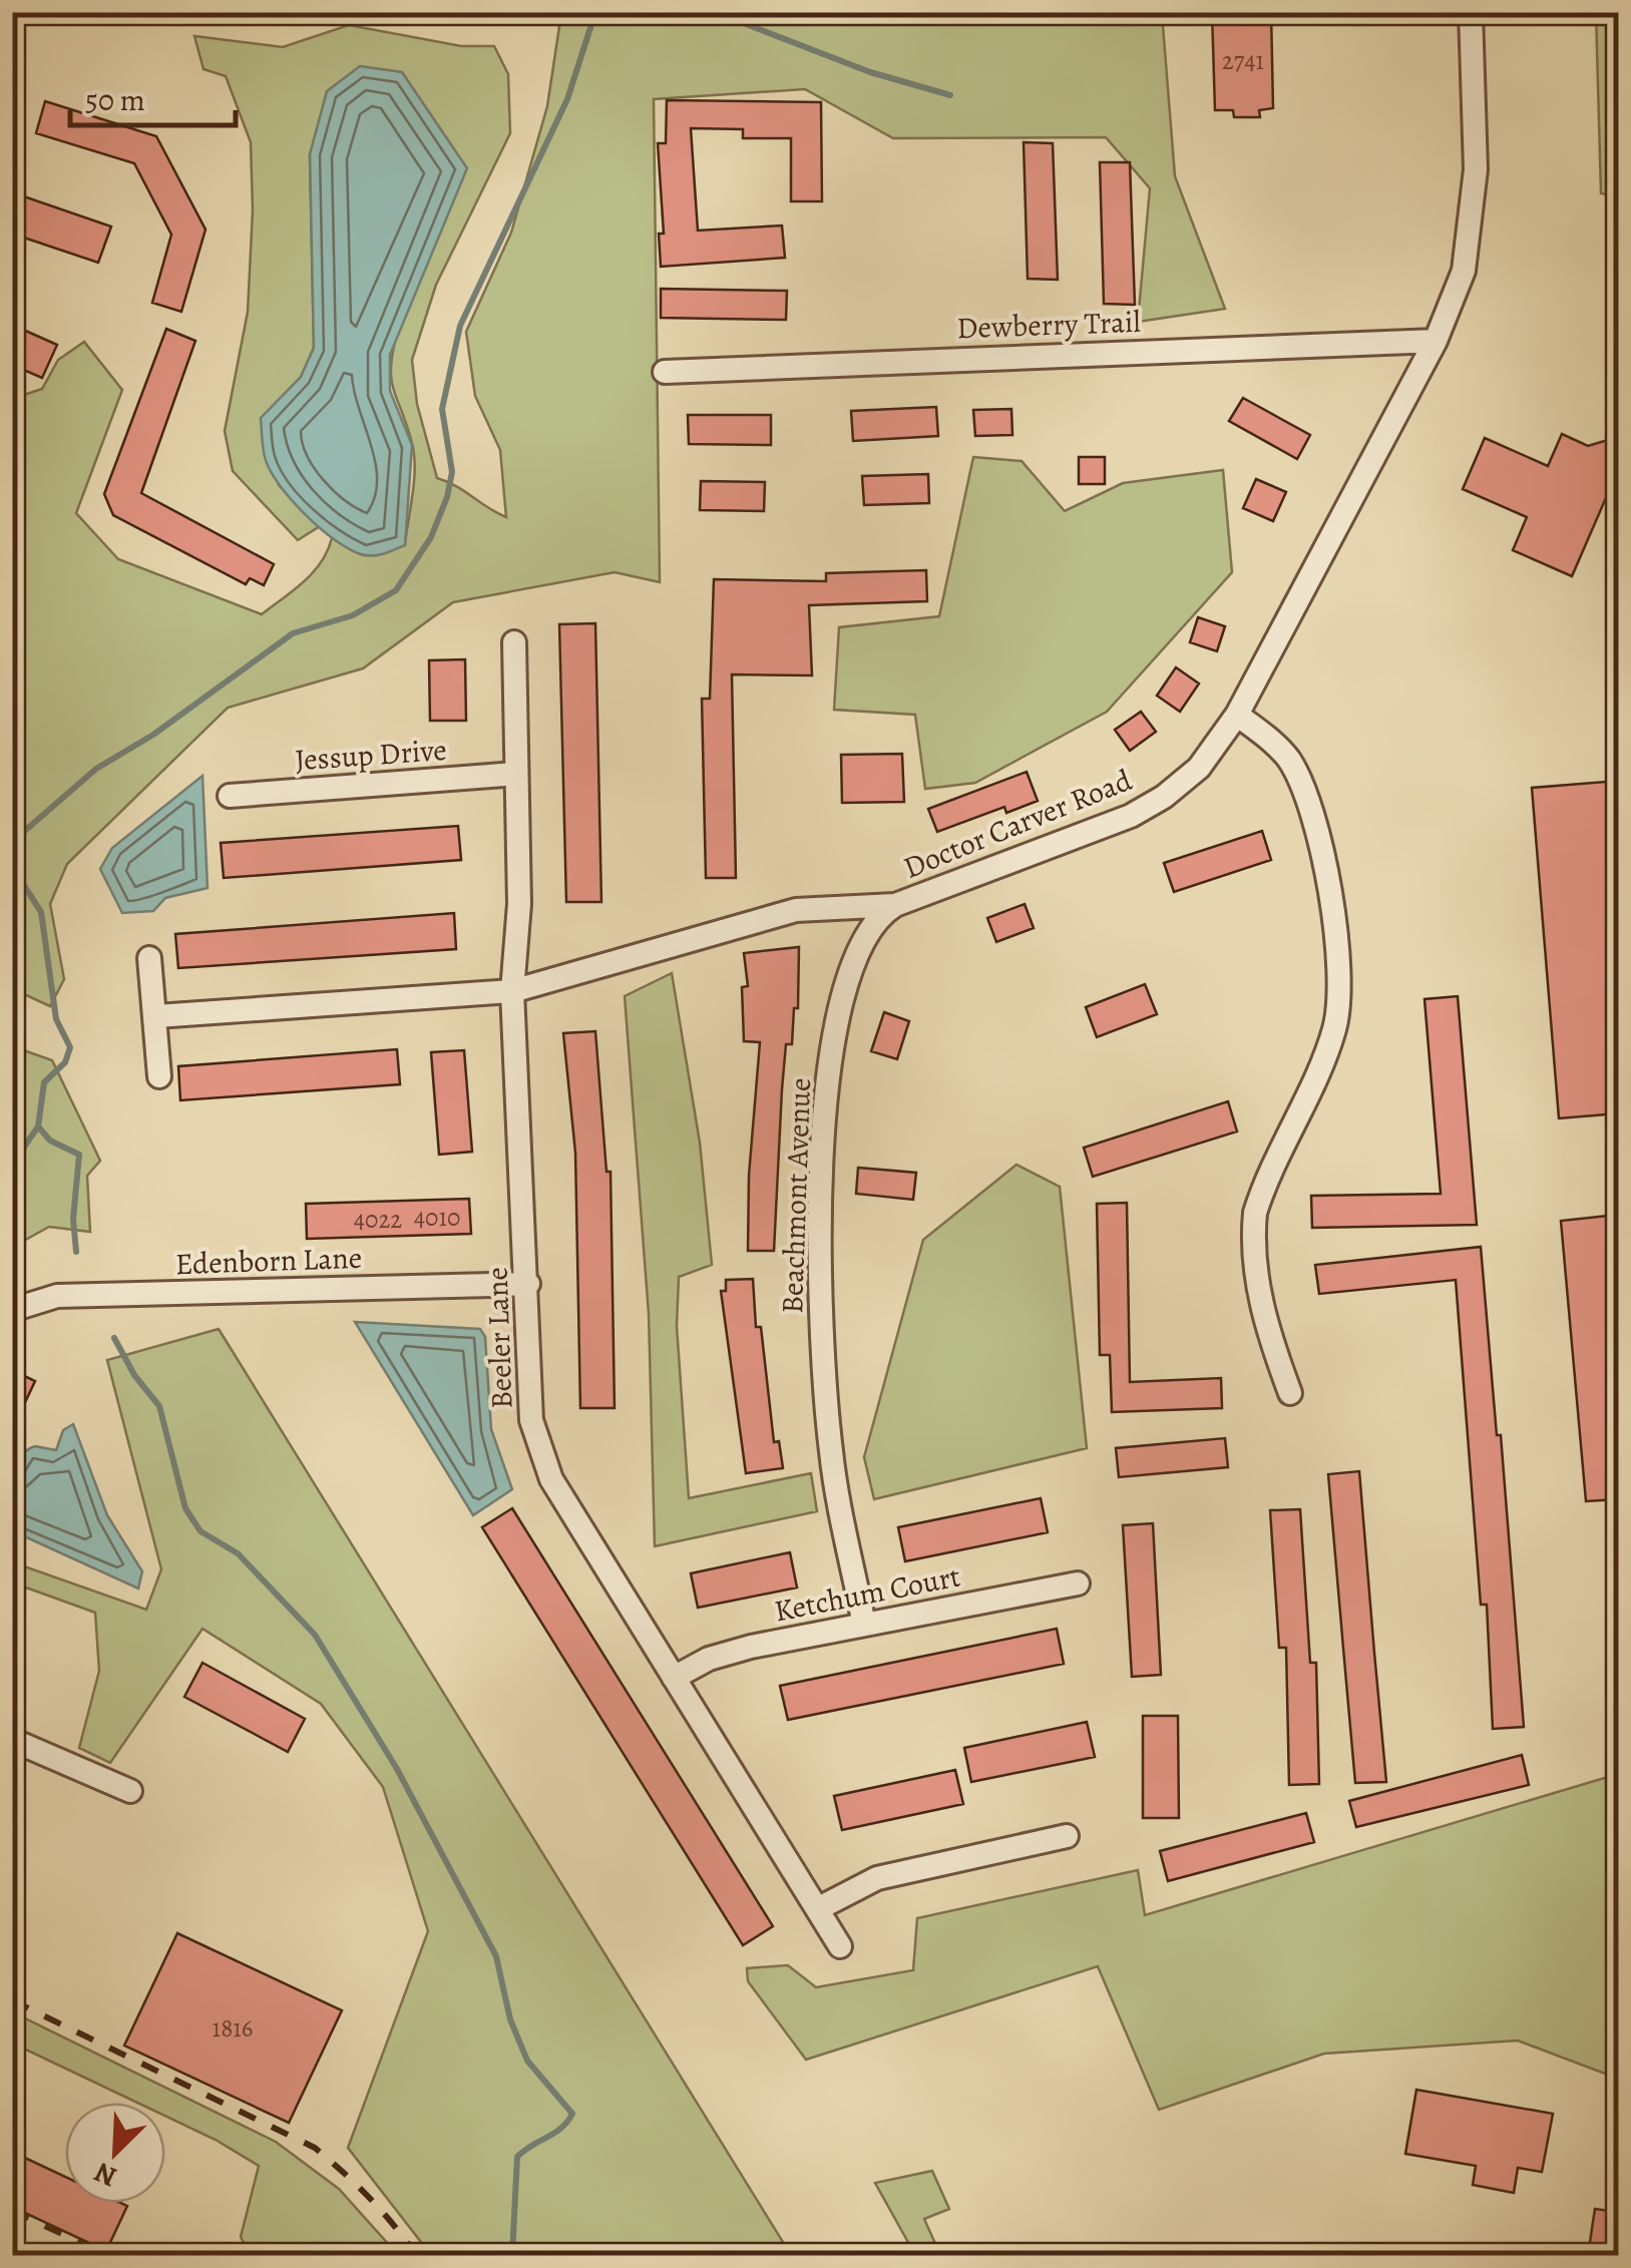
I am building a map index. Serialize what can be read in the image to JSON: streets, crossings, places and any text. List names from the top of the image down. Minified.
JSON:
{"streets":{"street":["Dewberry Trail","Jessup Drive","Doctor Carver Road","Beachmont Avenue","Edenborn Lane","Beeler Lane","Ketchum Court"]},"crossings":[["Dewberry Trail","Doctor Carver Road"],["Jessup Drive","Beeler Lane"],["Doctor Carver Road","Beachmont Avenue"],["Doctor Carver Road","Beeler Lane"],["Beachmont Avenue","Ketchum Court"],["Edenborn Lane","Beeler Lane"],["Beeler Lane","Ketchum Court"]],"house_numbers":["2741","4010","4022","1816"],"scale_bar":"50 m","north":"bottom left"}
